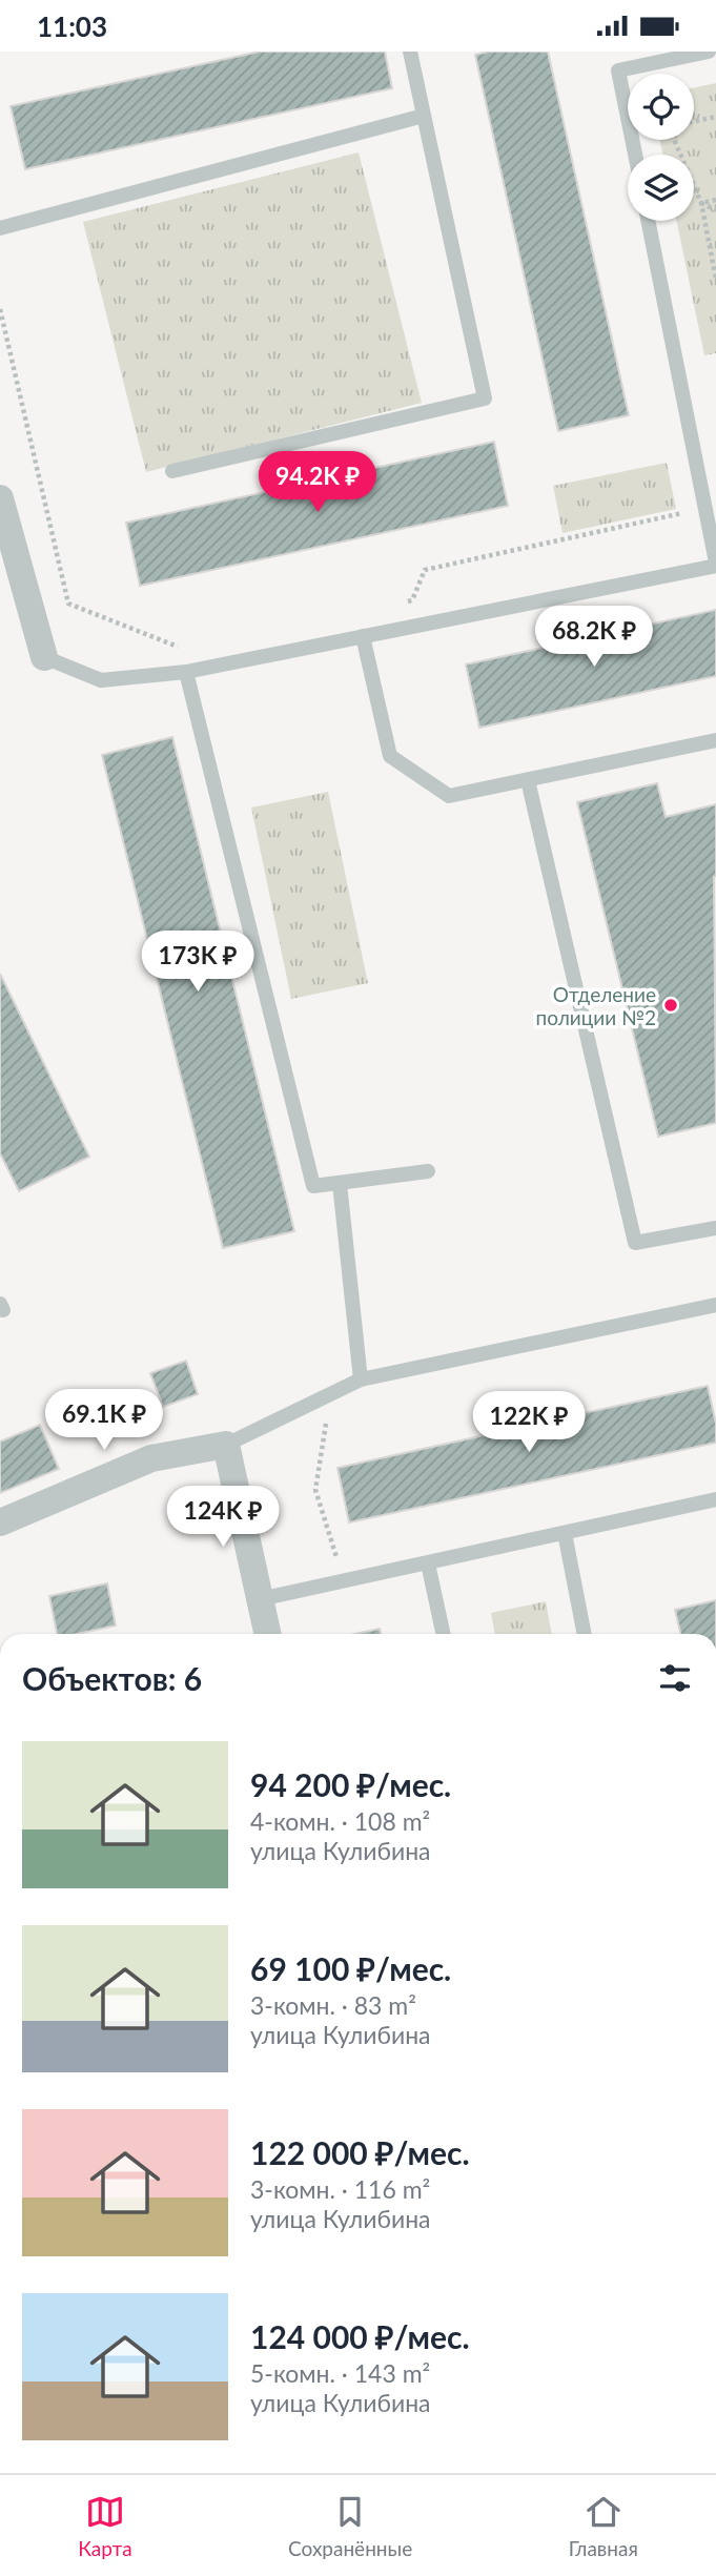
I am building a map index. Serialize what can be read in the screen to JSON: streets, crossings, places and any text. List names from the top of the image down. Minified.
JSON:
{"places":["Отделение полиции №2"],"page":{"status":"11:03","price":["94.2K ₽","68.2K ₽","173K ₽","69.1K ₽","122K ₽","124K ₽"],"heading":"Объектов: 6","list":[{"name":"94 200 ₽/мес.","note":"4-комн. · 108 m² · улица Кулибина"},{"name":"69 100 ₽/мес.","note":"3-комн. · 83 m² · улица Кулибина"},{"name":"122 000 ₽/мес.","note":"3-комн. · 116 m² · улица Кулибина"},{"name":"124 000 ₽/мес.","note":"5-комн. · 143 m² · улица Кулибина"}],"tabs":["Карта","Сохранённые","Главная"]}}
